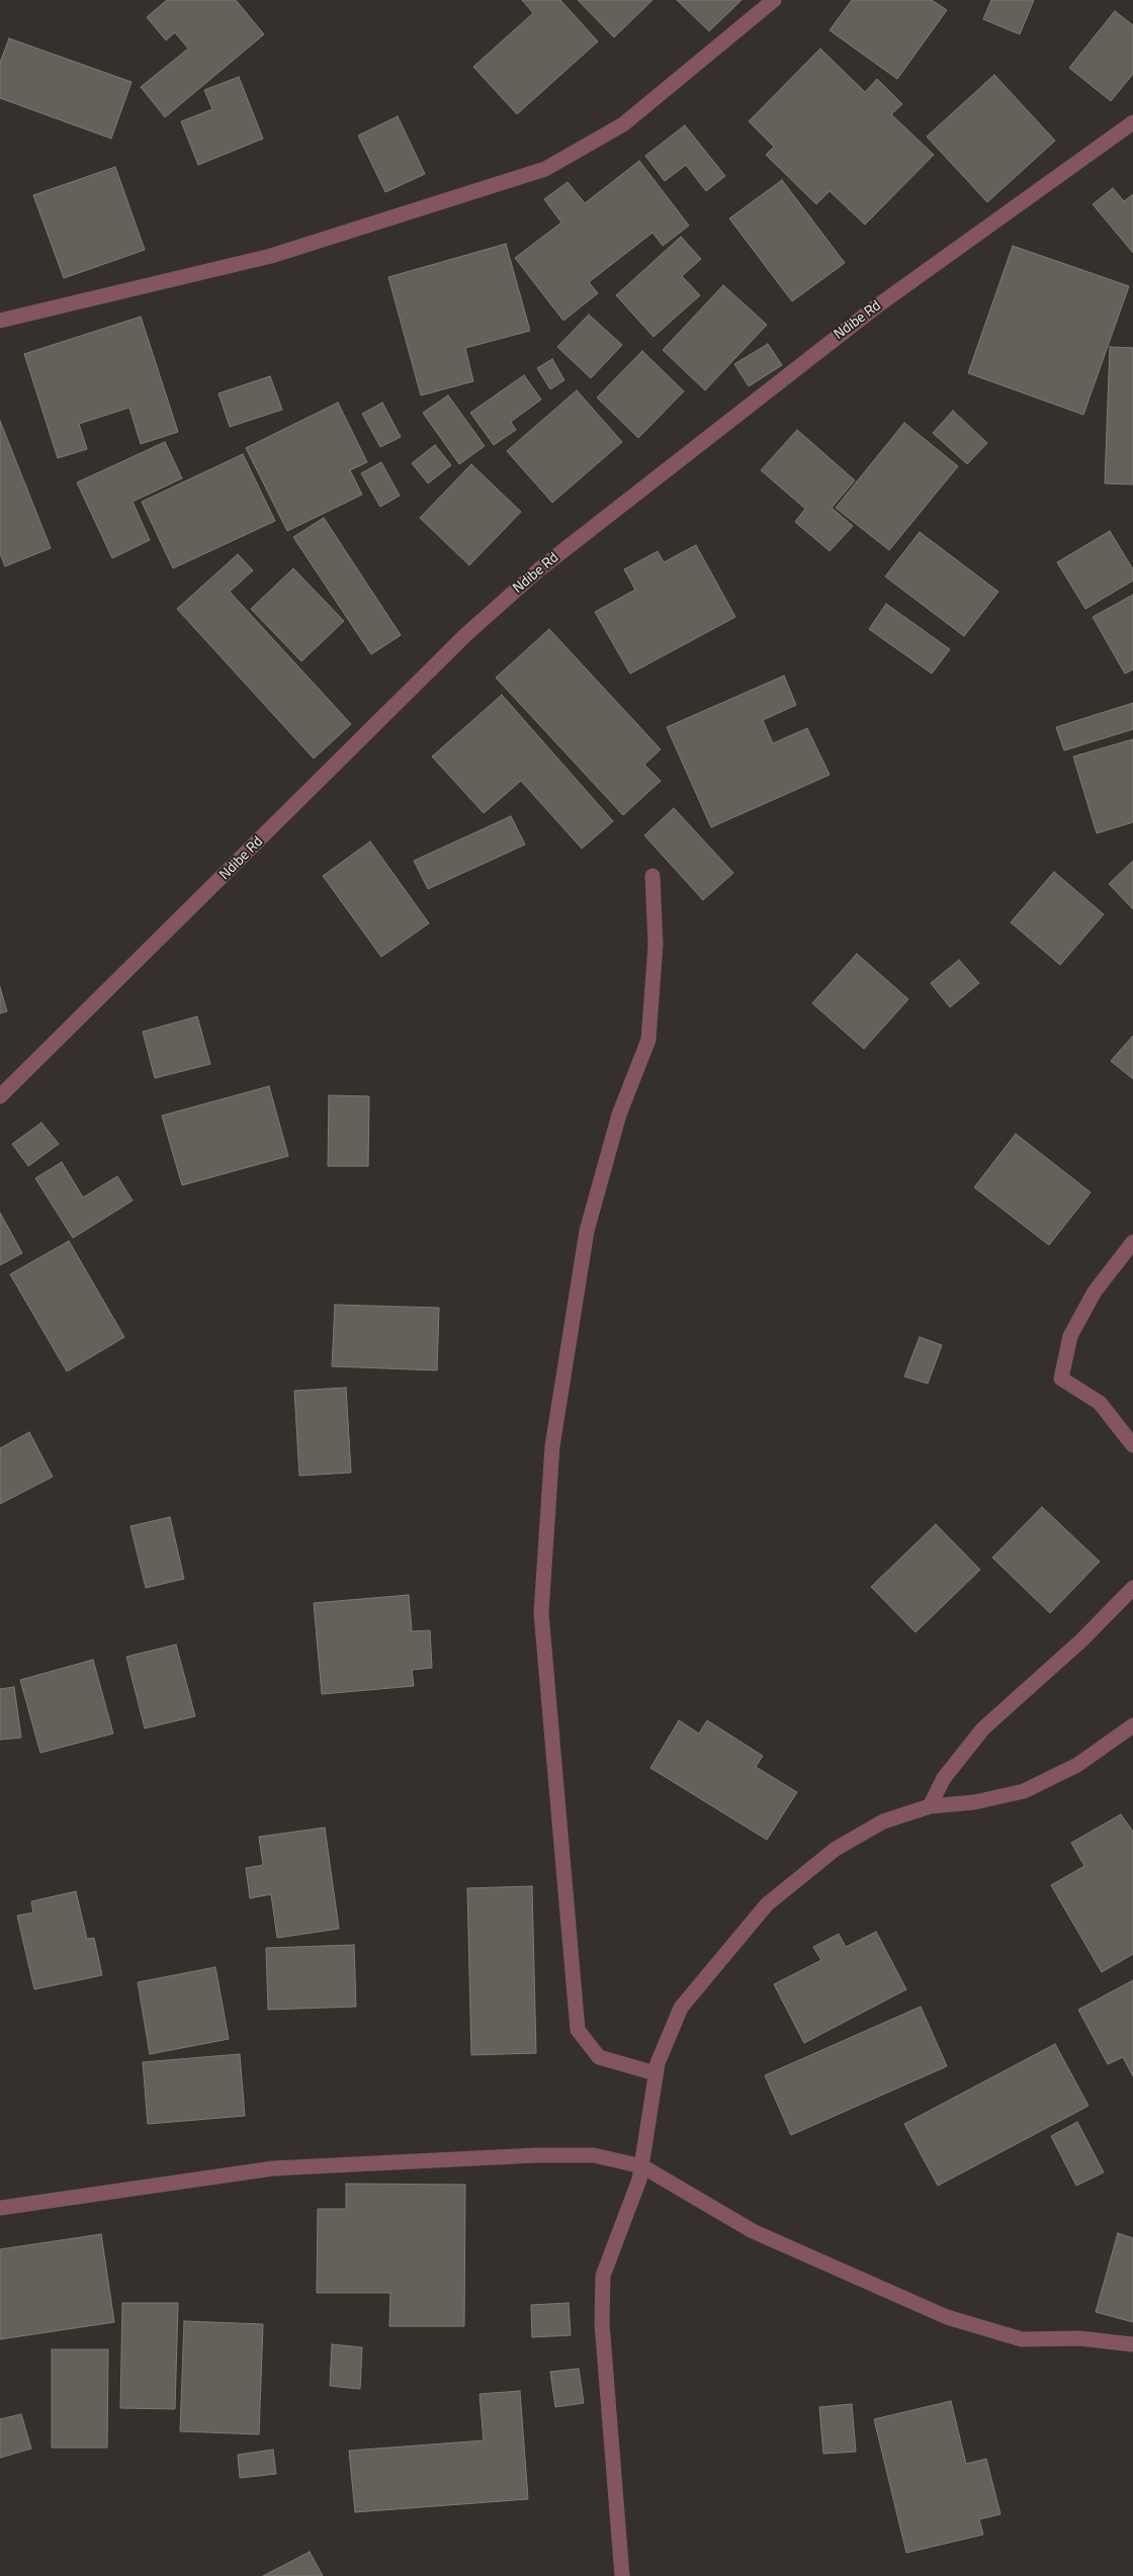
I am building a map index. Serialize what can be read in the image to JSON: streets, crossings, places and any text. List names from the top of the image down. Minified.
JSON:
{"streets":{"street":["Ndibe Rd"]}}
